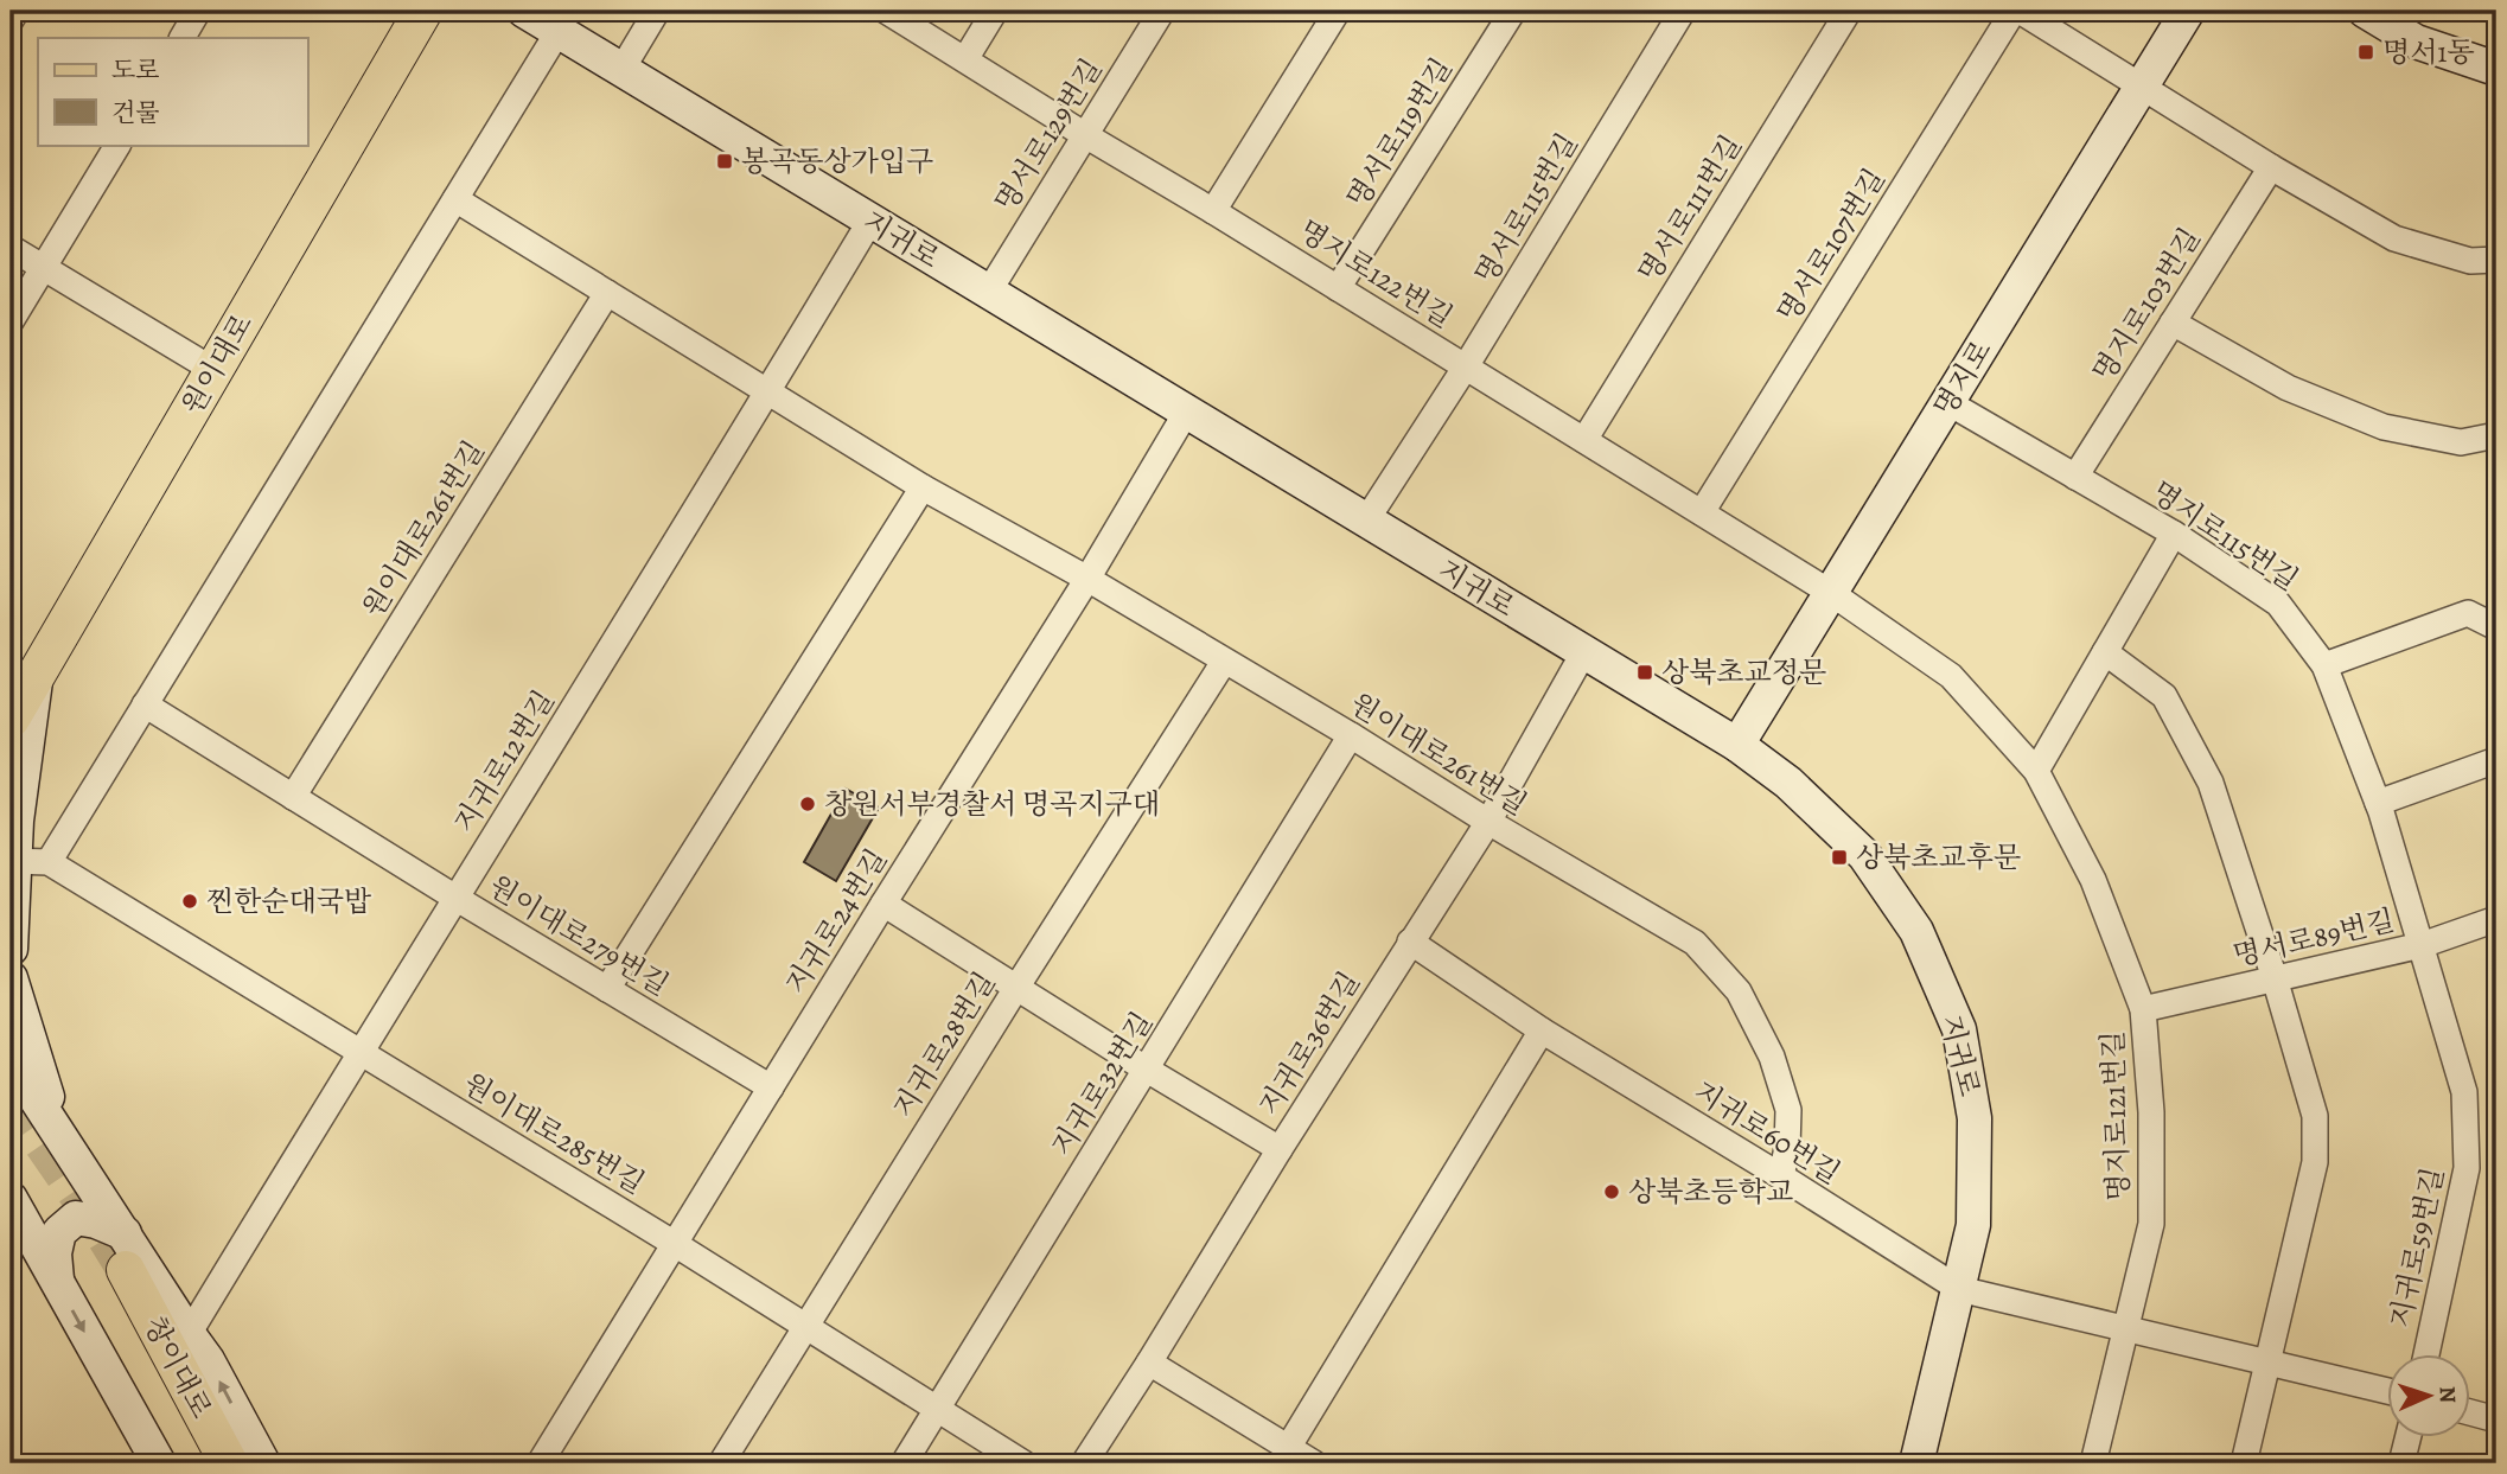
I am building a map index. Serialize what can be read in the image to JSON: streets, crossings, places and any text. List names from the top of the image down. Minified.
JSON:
{"streets":{"main road":["원이대로","창이대로"],"street":["명서로119번길","명서로129번길","명서로115번길","명서로111번길","지귀로","명서로107번길","명지로122번길","명지로103번길","명지로","원이대로261번길","명지로115번길","지귀로12번길","지귀로24번길","원이대로279번길","명서로89번길","지귀로36번길","지귀로28번길","지귀로32번길","명지로121번길","지귀로60번길","원이대로285번길","지귀로59번길"]},"crossings":[["명서로119번길","명지로122번길"],["명서로129번길","지귀로"],["명서로129번길","명지로122번길"],["명서로115번길","지귀로"],["명서로115번길","명지로122번길"],["명서로111번길","명지로122번길"],["지귀로","명지로"],["지귀로","지귀로12번길"],["지귀로","지귀로24번길"],["지귀로","지귀로36번길"],["지귀로","지귀로60번길"],["명서로107번길","명지로122번길"],["명지로122번길","명지로"],["명지로122번길","명지로121번길"],["명지로103번길","명지로115번길"],["명지로","명지로115번길"],["명지로","명지로121번길"],["원이대로261번길","지귀로12번길"],["원이대로261번길","지귀로24번길"],["원이대로261번길","원이대로279번길"],["원이대로261번길","지귀로36번길"],["원이대로261번길","지귀로28번길"],["원이대로261번길","지귀로32번길"],["원이대로261번길","지귀로60번길"],["명지로115번길","명서로89번길"],["명지로115번길","지귀로59번길"],["지귀로12번길","원이대로279번길"],["지귀로12번길","원이대로285번길"],["지귀로24번길","원이대로279번길"],["지귀로24번길","원이대로285번길"],["명서로89번길","명지로121번길"],["명서로89번길","지귀로59번길"],["지귀로36번길","지귀로60번길"],["지귀로28번길","원이대로285번길"],["지귀로32번길","원이대로285번길"]],"places":{"transit":["명서1동","봉곡동상가입구","상북초교정문","상북초교후문"],"other":["창원서부경찰서 명곡지구대","찐한순대국밥","상북초등학교"]},"legend":["도로","건물"],"north":"right"}
